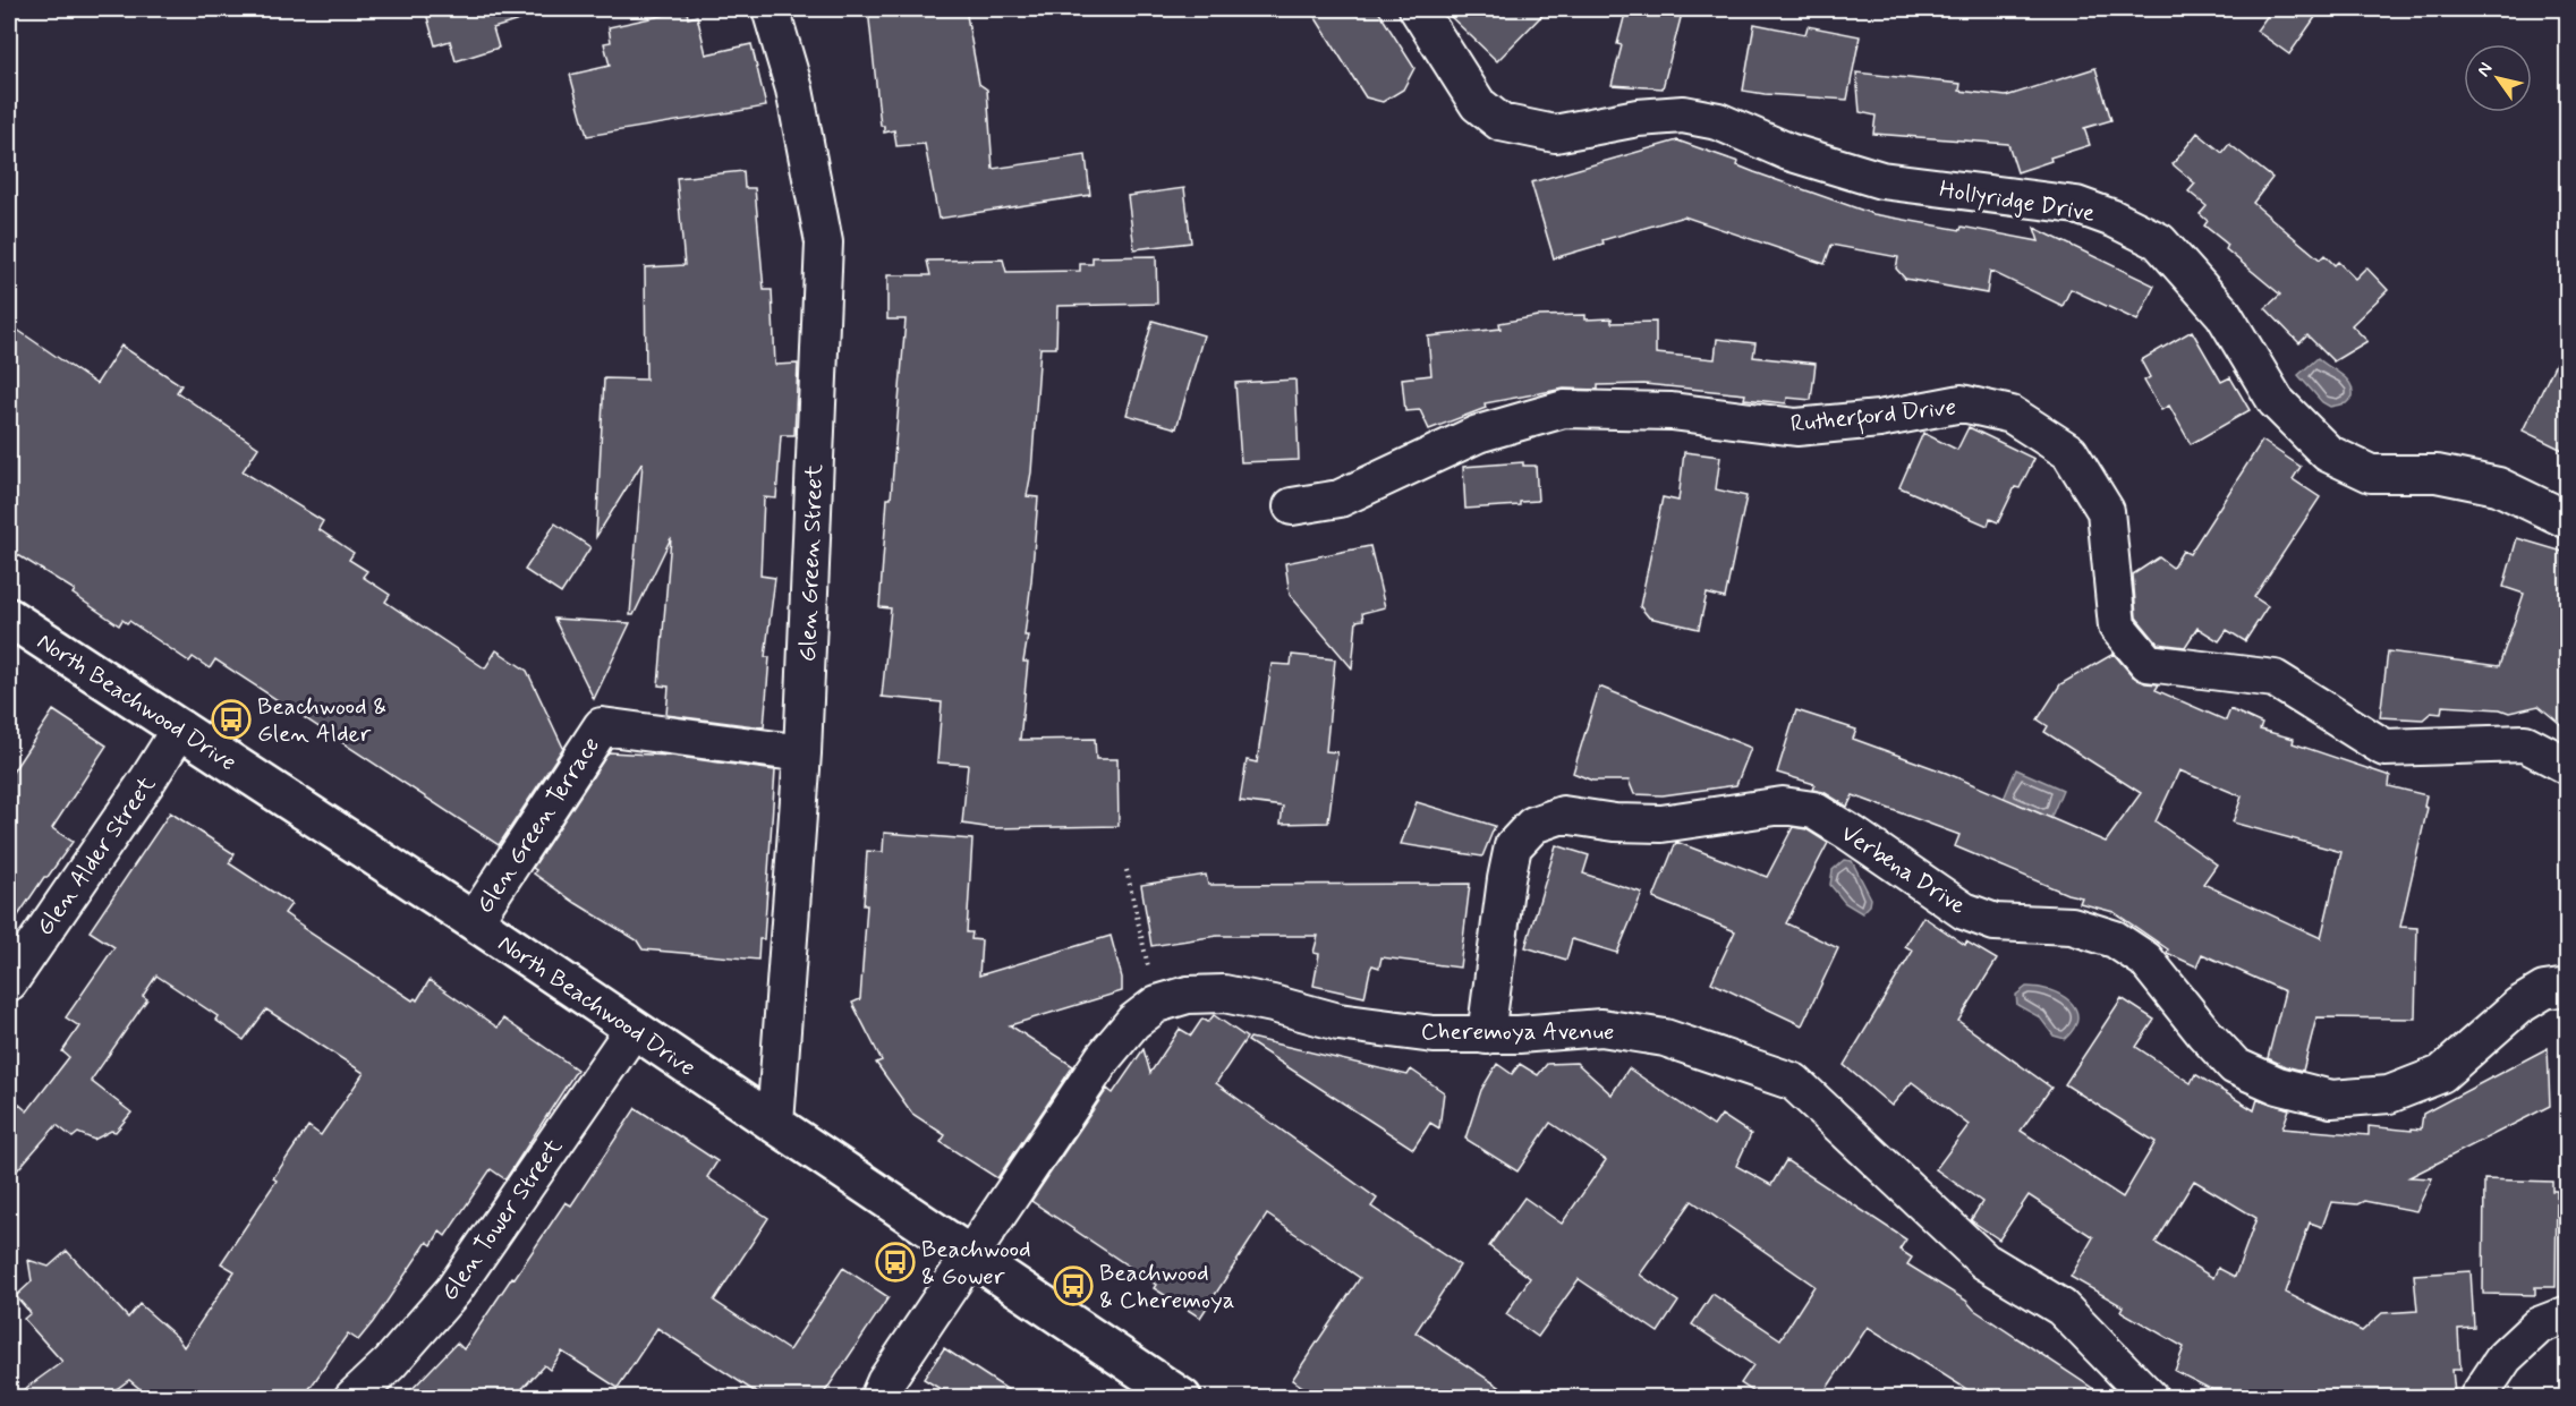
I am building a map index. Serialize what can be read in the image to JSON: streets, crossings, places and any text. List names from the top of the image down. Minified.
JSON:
{"streets":{"street":["Hollyridge Drive","Rutherford Drive","Glen Green Street","North Beachwood Drive","Glen Green Terrace","Glen Alder Street","Verbena Drive","Cheremoya Avenue","Glen Tower Street"]},"crossings":[["Glen Green Street","North Beachwood Drive"],["Glen Green Street","Glen Green Terrace"],["North Beachwood Drive","Glen Green Terrace"],["North Beachwood Drive","Glen Alder Street"],["North Beachwood Drive","Cheremoya Avenue"],["North Beachwood Drive","Glen Tower Street"],["Verbena Drive","Cheremoya Avenue"]],"places":{"bus stop":["Beachwood & Glen Alder","Beachwood & Gower","Beachwood & Cheremoya"]},"north":"top left"}
